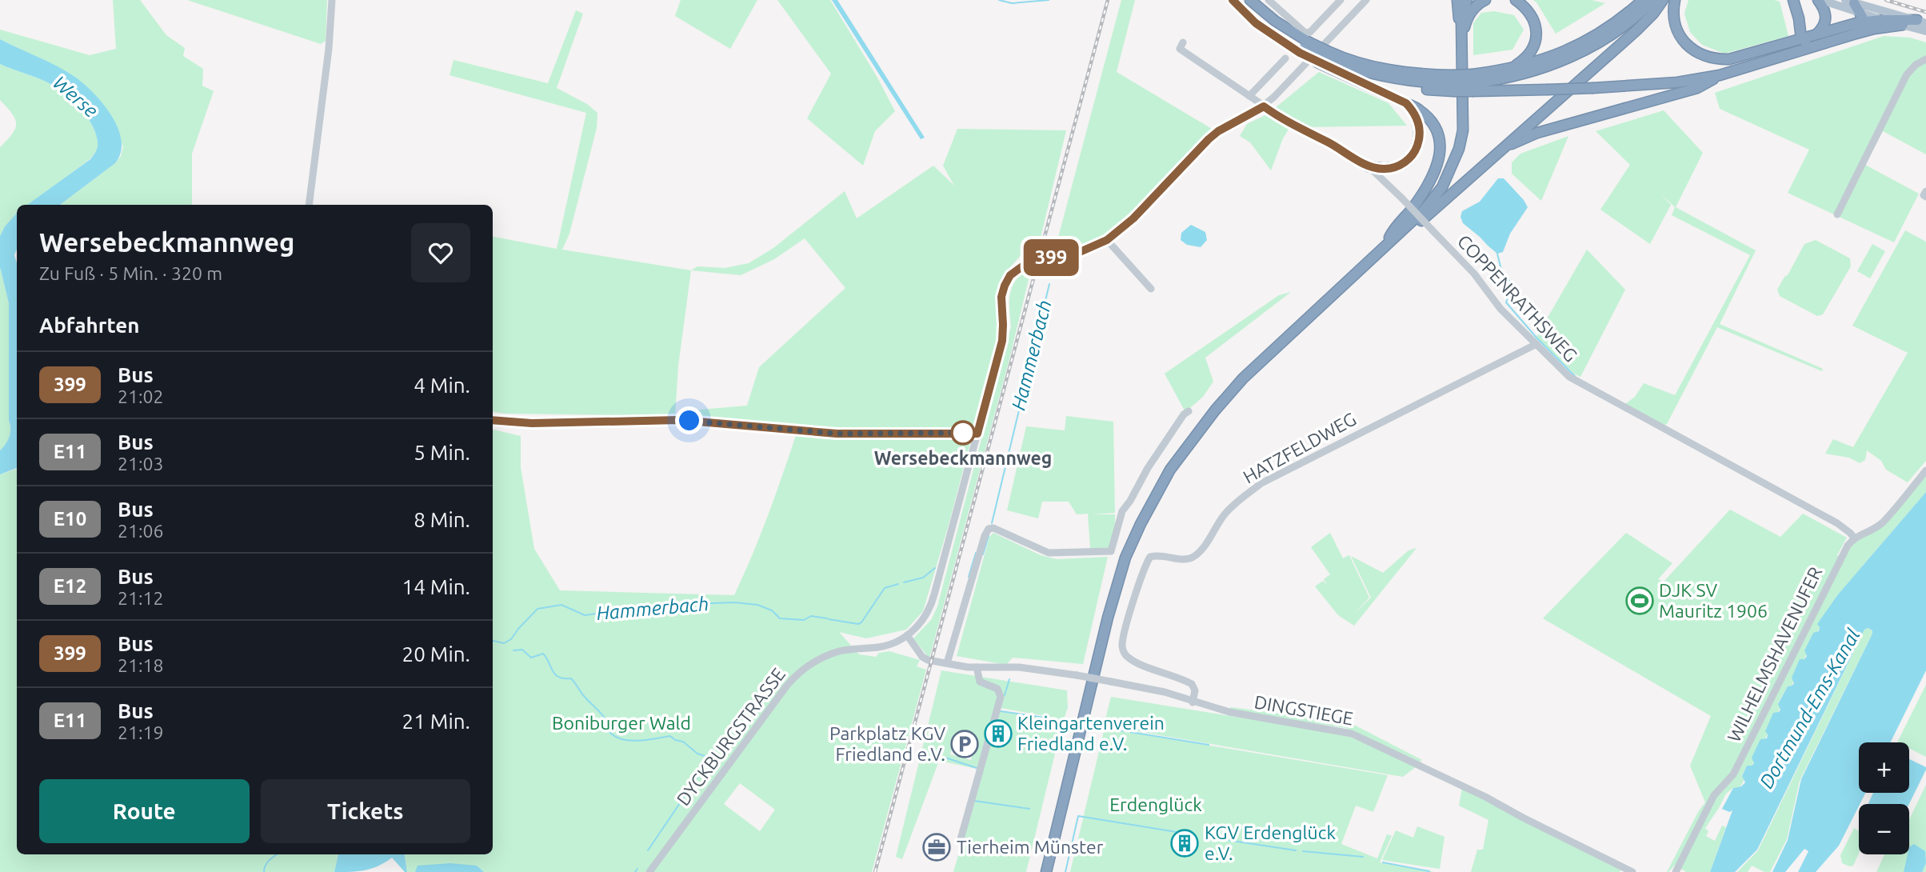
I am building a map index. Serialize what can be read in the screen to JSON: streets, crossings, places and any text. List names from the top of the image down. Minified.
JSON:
{"streets":{"street":["COPPENRATHSWEG","HATZFELDWEG","WILHELMSHAVENUFER","DINGSTIEGE","DYCKBURGSTRASSE"]},"crossings":[["COPPENRATHSWEG","HATZFELDWEG"],["COPPENRATHSWEG","WILHELMSHAVENUFER"],["COPPENRATHSWEG","DYCKBURGSTRASSE"],["HATZFELDWEG","DINGSTIEGE"],["DINGSTIEGE","DYCKBURGSTRASSE"]],"water":["Werse","Hammerbach","Dortmund-Ems-Kanal"],"parks":["Boniburger Wald","Erdenglück"],"places":{"other":["Wersebeckmannweg"],"sports":["DJK SV Mauritz 1906"],"building":["Kleingartenverein Friedland e.V.","KGV Erdenglück e.V."],"parking":["Parkplatz KGV Friedland e.V."],"office":["Tierheim Münster"]},"lines":["bus line 399"],"page":{"on_map":"399","heading":[["Wersebeckmannweg","Zu Fuß · 5 Min. · 320 m"],"Abfahrten"],"list":[{"mark":"399","name":"Bus","note":"21:02","value":"4 Min."},{"mark":"E11","name":"Bus","note":"21:03","value":"5 Min."},{"mark":"E10","name":"Bus","note":"21:06","value":"8 Min."},{"mark":"E12","name":"Bus","note":"21:12","value":"14 Min."},{"mark":"399","name":"Bus","note":"21:18","value":"20 Min."},{"mark":"E11","name":"Bus","note":"21:19","value":"21 Min."}],"map_buttons":["+","−"],"buttons":["Route","Tickets"]}}
